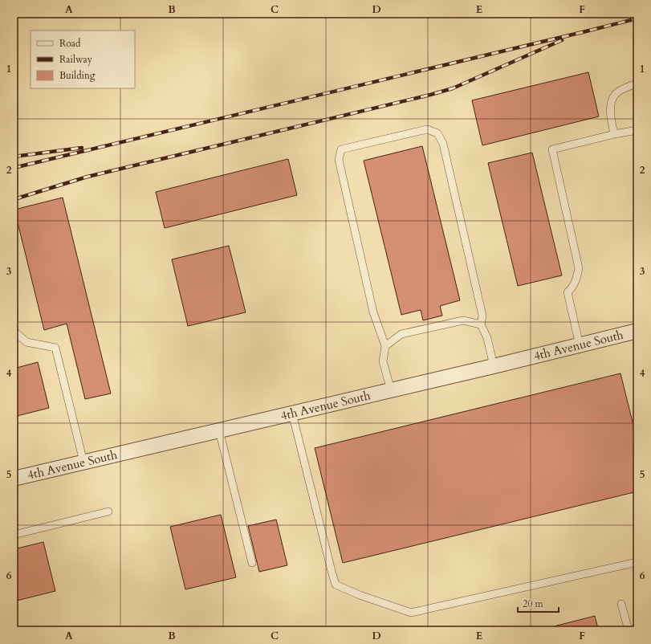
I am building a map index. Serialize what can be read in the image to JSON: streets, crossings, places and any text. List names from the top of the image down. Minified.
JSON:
{"streets":{"street":["4th Avenue South"]},"legend":["Road","Railway","Building"],"scale_bar":"20 m","grid":{"columns":["A","B","C","D","E","F"],"rows":["1","2","3","4","5","6"]}}
